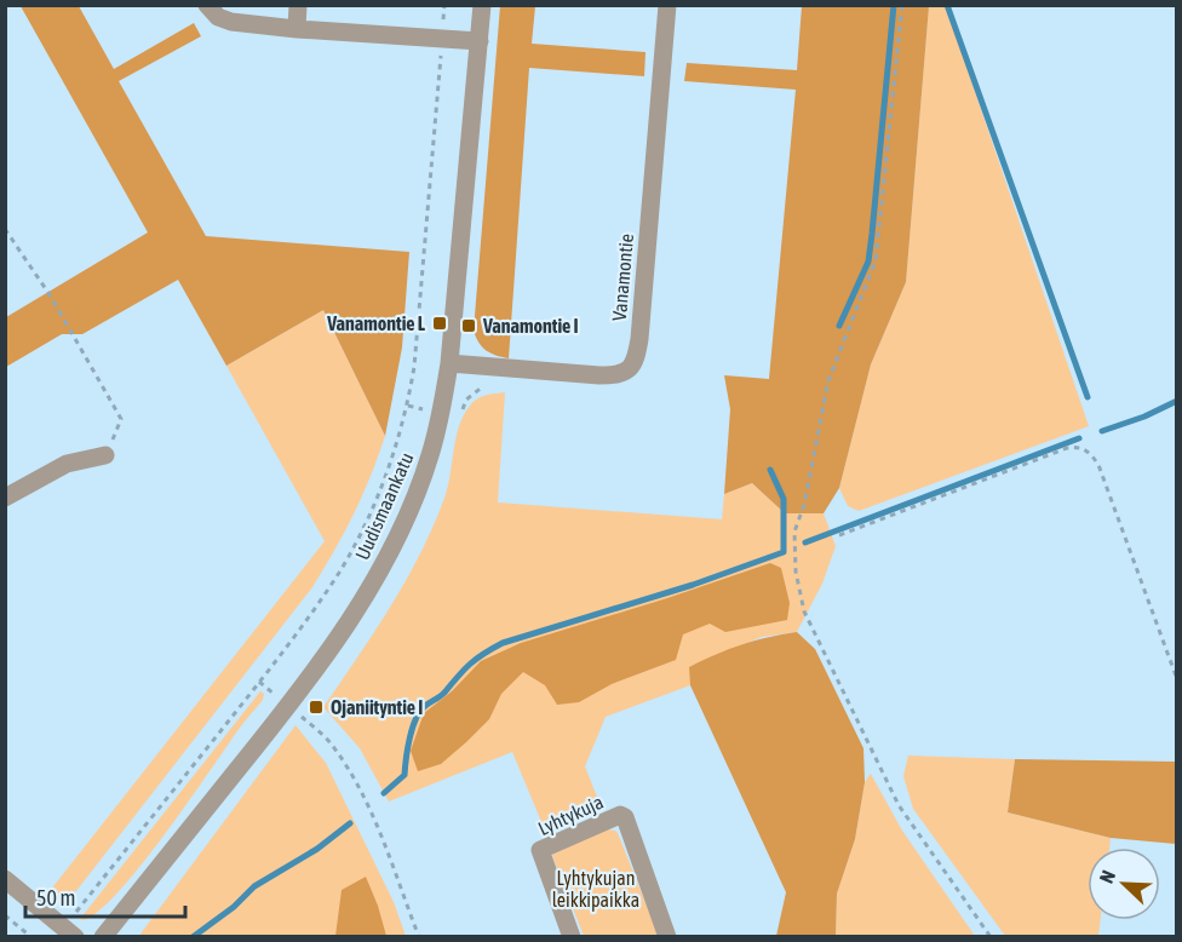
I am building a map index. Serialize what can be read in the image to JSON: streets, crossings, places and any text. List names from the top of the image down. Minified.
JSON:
{"streets":{"street":["Vanamontie","Uudismaankatu","Lyhtykuja"]},"crossings":[["Vanamontie","Uudismaankatu"]],"parks":["Lyhtykujan leikkipaikka"],"places":{"transit":["Vanamontie L","Vanamontie I","Ojaniityntie I"]},"scale_bar":"50 m","north":"top left"}
